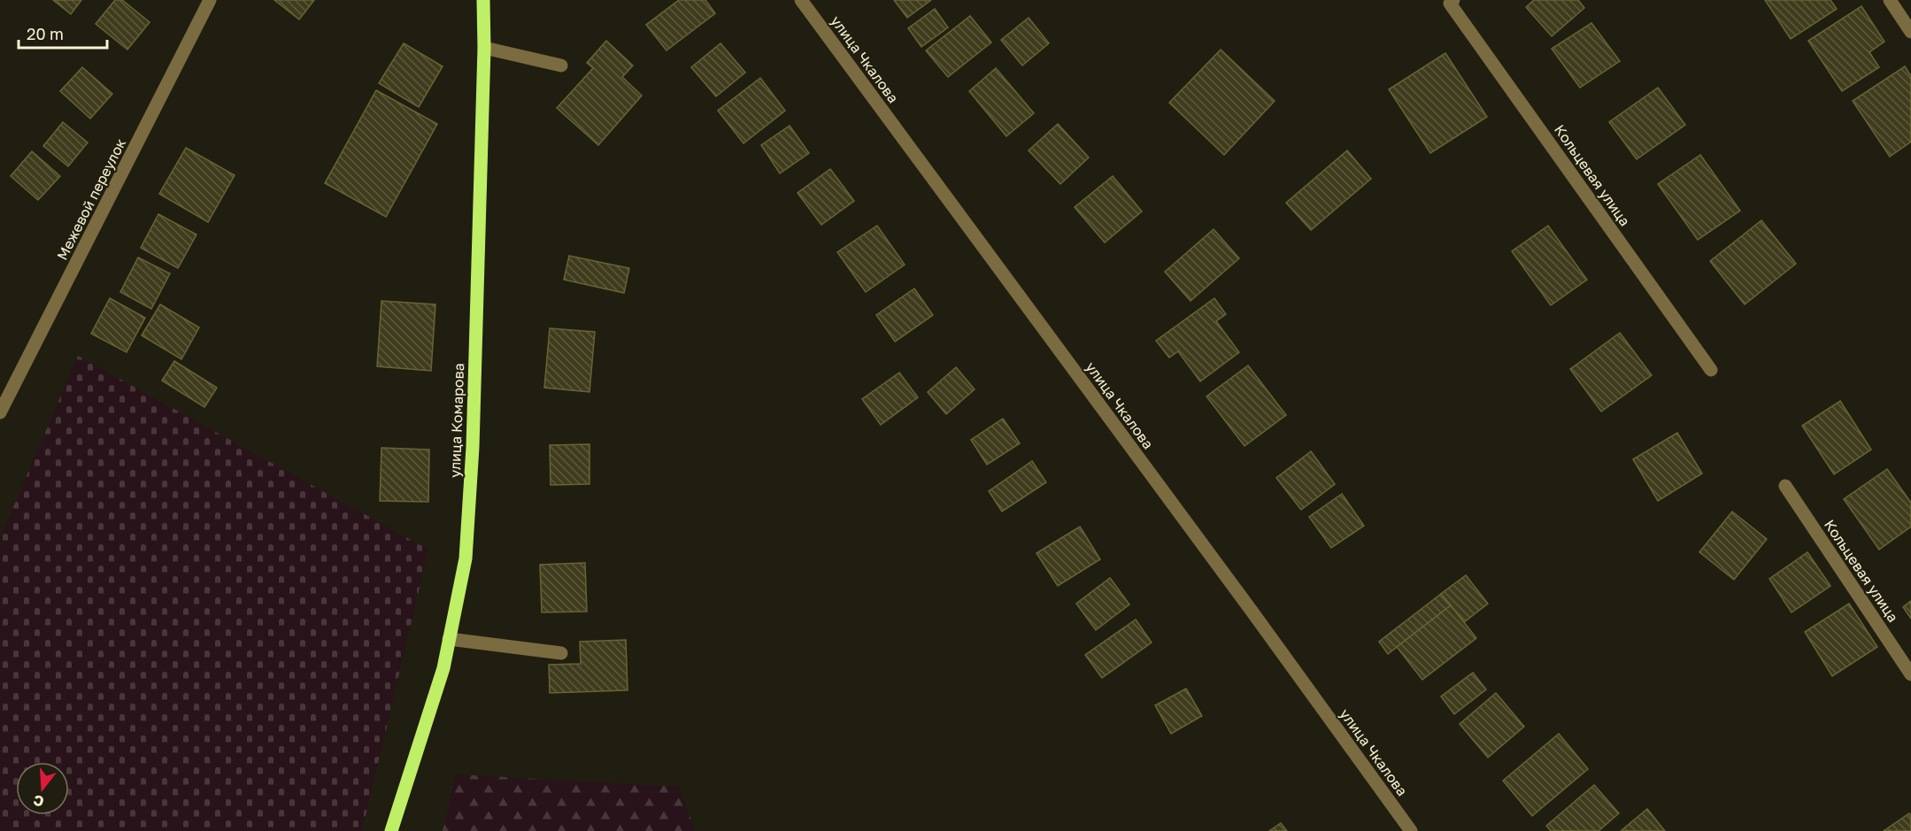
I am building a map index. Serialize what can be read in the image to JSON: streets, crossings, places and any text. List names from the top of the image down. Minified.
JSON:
{"streets":{"main road":["улица Комарова"],"street":["улица Чкалова","Кольцевая улица","Межевой переулок"]},"scale_bar":"20 m","north":"bottom"}
